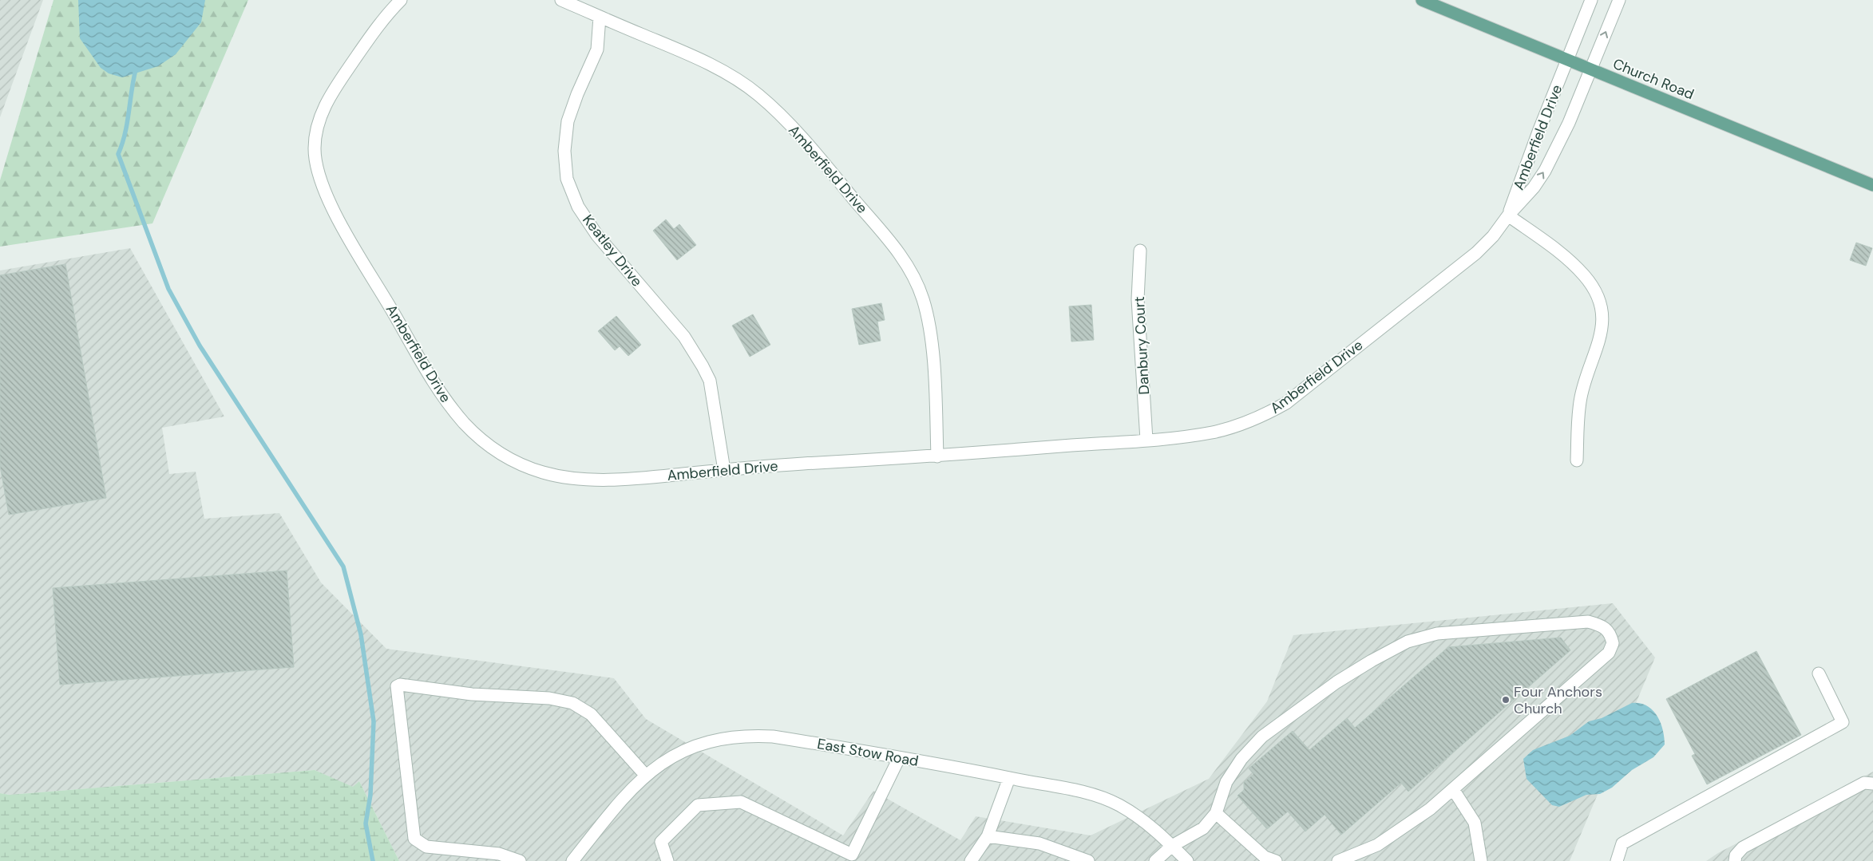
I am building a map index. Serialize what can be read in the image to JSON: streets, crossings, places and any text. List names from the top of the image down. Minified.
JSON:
{"streets":{"main road":["Church Road"],"street":["Amberfield Drive","Keatley Drive","Danbury Court","East Stow Road"]},"crossings":[["Church Road","Amberfield Drive"],["Amberfield Drive","Keatley Drive"],["Amberfield Drive","Danbury Court"]],"places":["Four Anchors Church"]}
